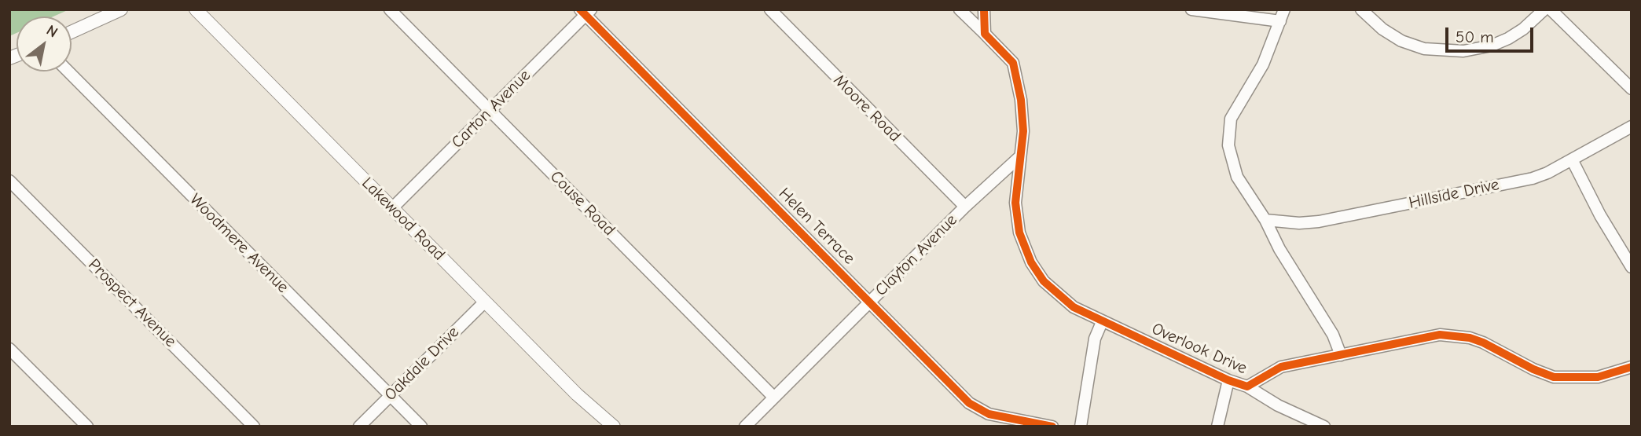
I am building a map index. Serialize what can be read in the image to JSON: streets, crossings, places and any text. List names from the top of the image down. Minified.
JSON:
{"streets":{"street":["Moore Road","Carton Avenue","Hillside Drive","Couse Road","Lakewood Road","Helen Terrace","Woodmere Avenue","Clayton Avenue","Prospect Avenue","Overlook Drive","Oakdale Drive"]},"crossings":[["Moore Road","Clayton Avenue"],["Carton Avenue","Couse Road"],["Carton Avenue","Lakewood Road"],["Carton Avenue","Helen Terrace"],["Couse Road","Clayton Avenue"],["Lakewood Road","Oakdale Drive"],["Helen Terrace","Clayton Avenue"],["Woodmere Avenue","Oakdale Drive"],["Clayton Avenue","Overlook Drive"]],"scale_bar":"50 m","north":"top right"}
